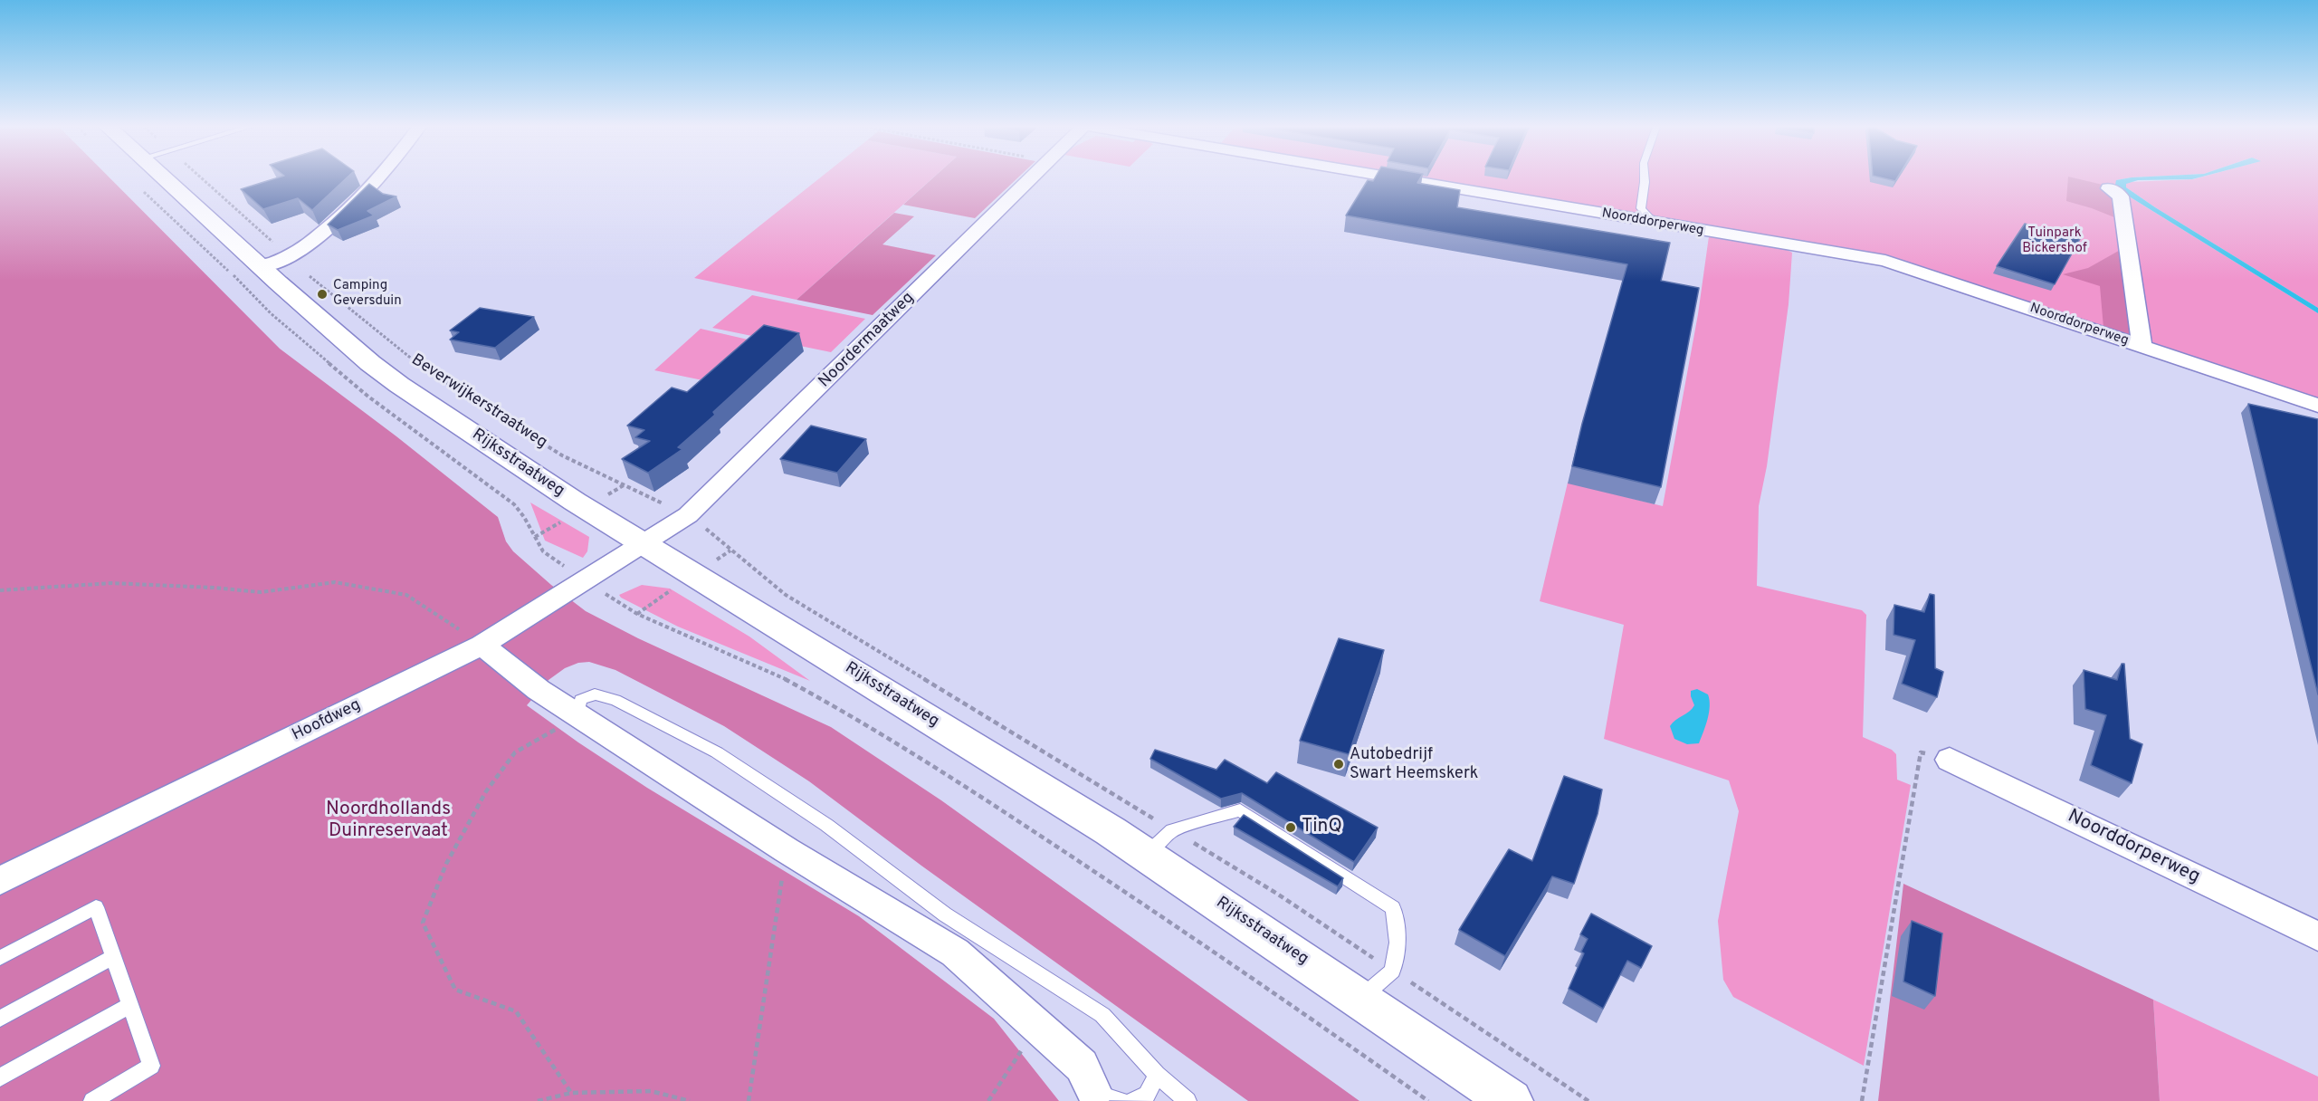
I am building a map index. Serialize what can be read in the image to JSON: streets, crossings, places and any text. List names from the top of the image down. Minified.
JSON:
{"streets":{"main road":["Rijksstraatweg"],"street":["Noorddorperweg","Noordermaatweg","Hoofdweg"],"path":["Beverwijkerstraatweg"]},"crossings":[["Noordermaatweg","Beverwijkerstraatweg"],["Noordermaatweg","Rijksstraatweg"],["Noordermaatweg","Hoofdweg"],["Rijksstraatweg","Hoofdweg"]],"parks":["Tuinpark Bickershof","Noordhollands Duinreservaat"],"places":["Camping Geversduin","Autobedrijf Swart Heemskerk","TinQ"]}
